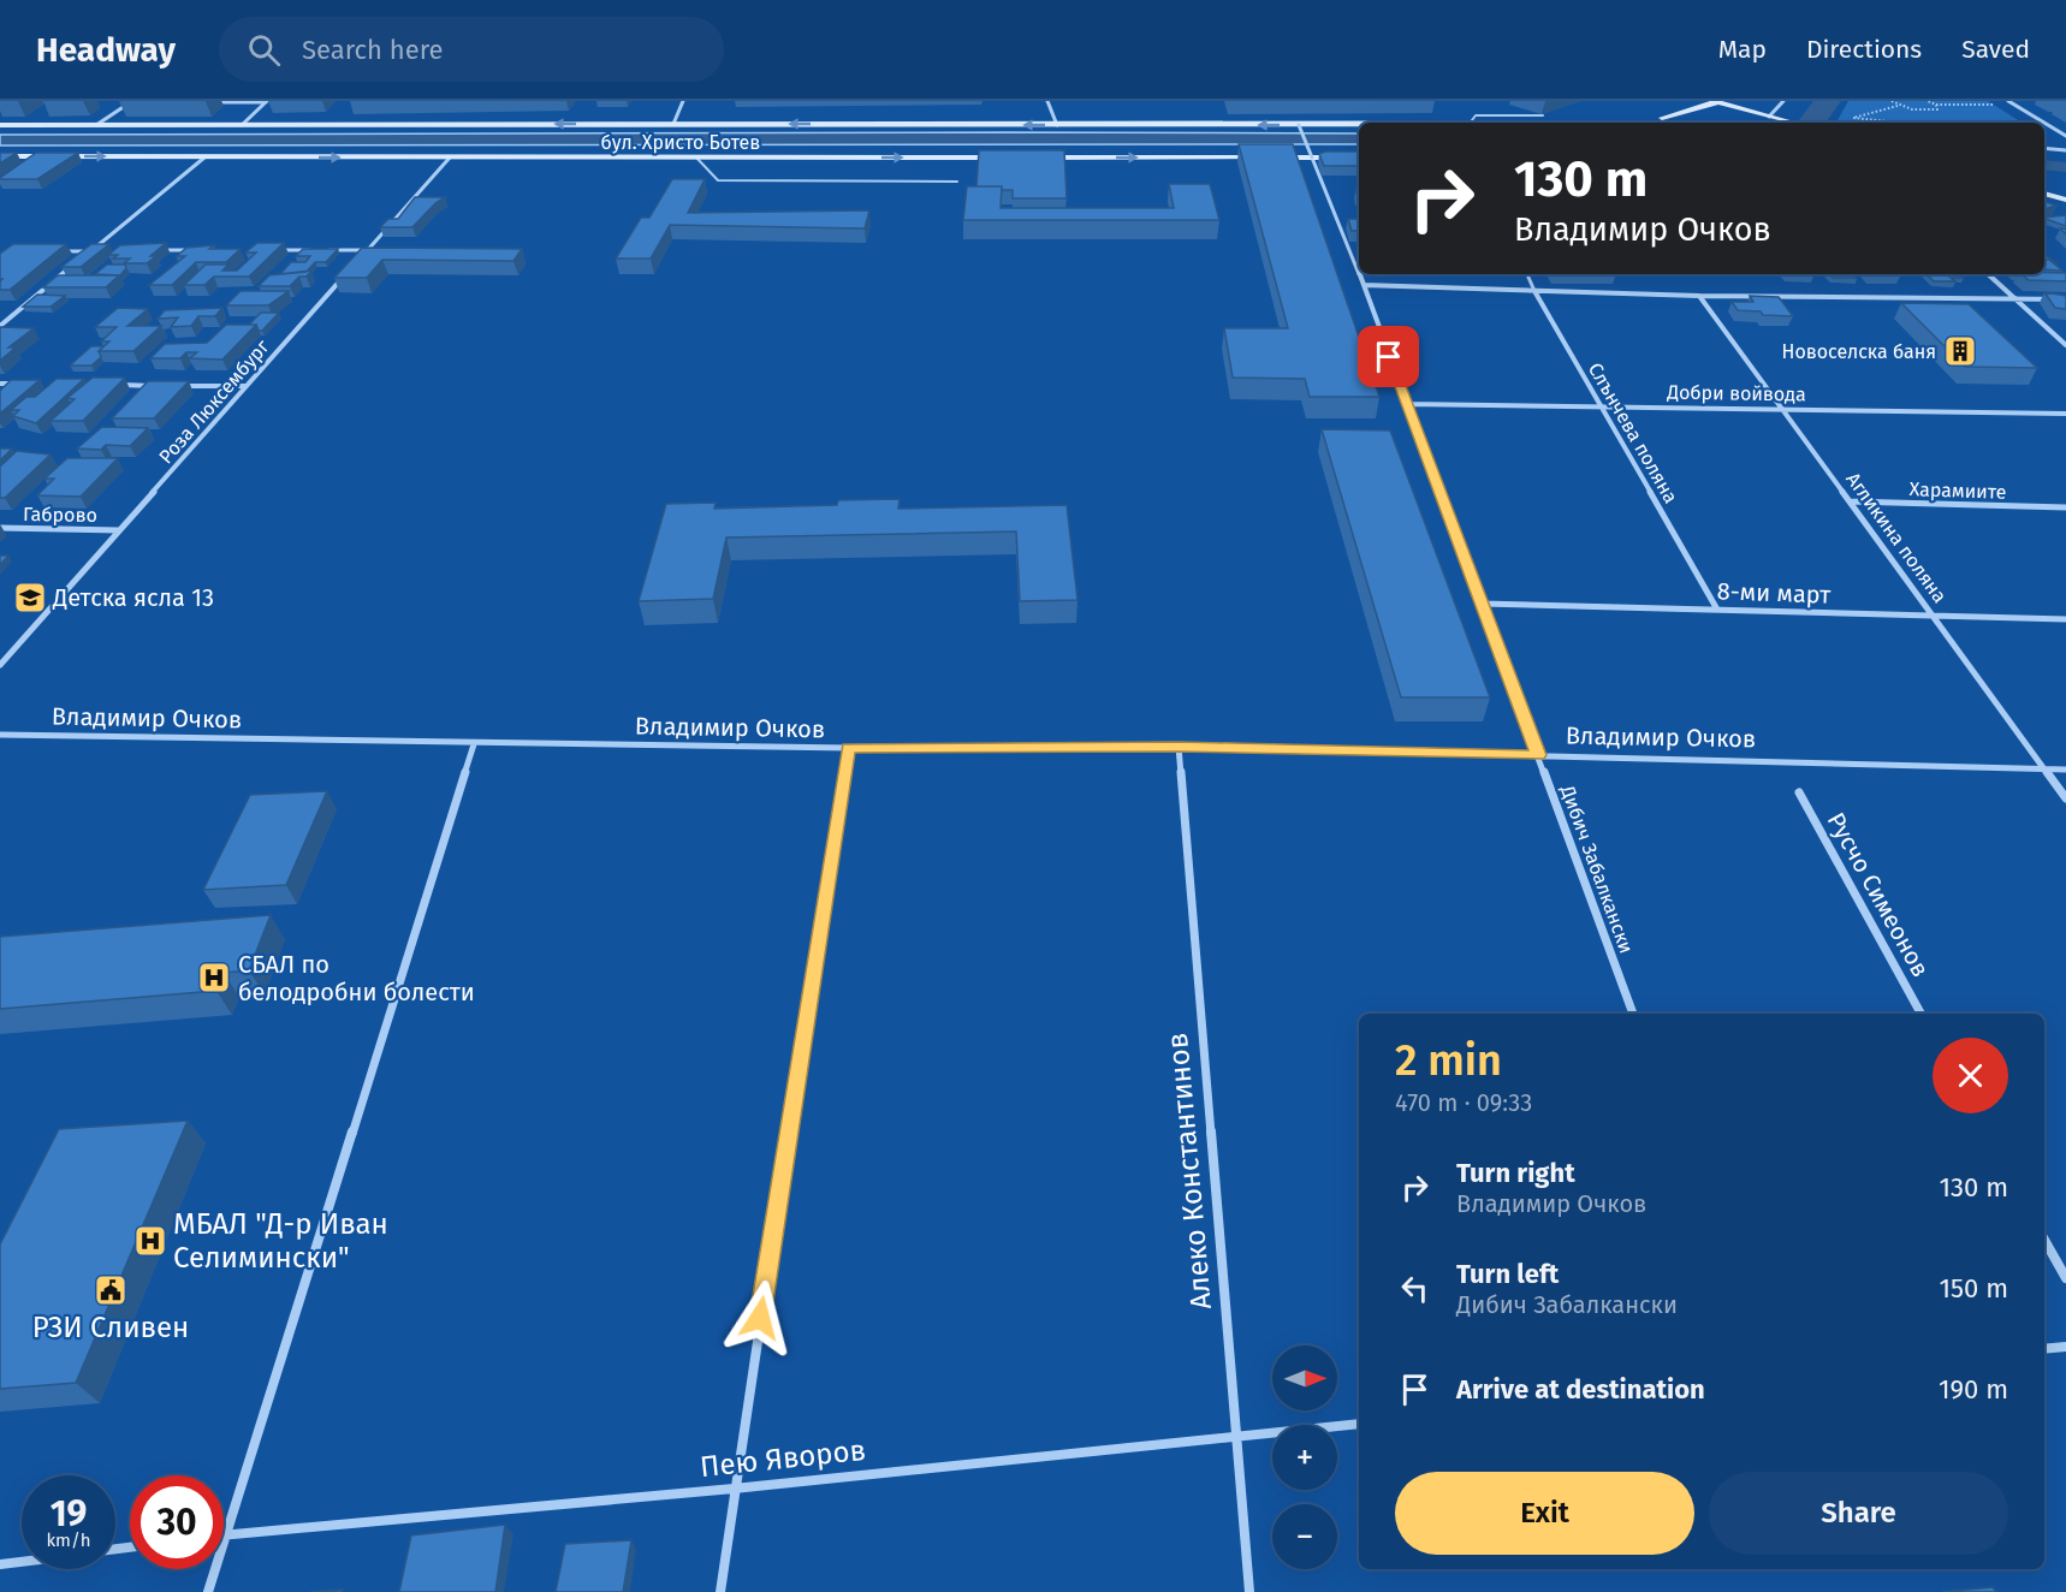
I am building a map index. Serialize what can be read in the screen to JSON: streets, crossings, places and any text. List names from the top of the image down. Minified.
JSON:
{"streets":{"main road":["бул. Христо Ботев"],"street":["Добри войвода","Роза Люксембург","Слънчева поляна","Харамиите","Габрово","Агликина поляна","8-ми март","Владимир Очков","Дибич Забалкански","Русчо Симеонов","Алеко Константинов","Пею Яворов"]},"crossings":[["бул. Христо Ботев","Дибич Забалкански"],["Добри войвода","Слънчева поляна"],["Добри войвода","Агликина поляна"],["Добри войвода","Дибич Забалкански"],["Роза Люксембург","Габрово"],["Слънчева поляна","8-ми март"],["Харамиите","Агликина поляна"],["Агликина поляна","8-ми март"],["Агликина поляна","Владимир Очков"],["8-ми март","Дибич Забалкански"],["Владимир Очков","Дибич Забалкански"],["Владимир Очков","Алеко Константинов"],["Алеко Константинов","Пею Яворов"]],"places":{"building":["Новоселска баня"],"school or university":["Детска ясла 13"],"hospital":["СБАЛ по белодробни болести","МБАЛ \"Д-р Иван Селимински\""],"public building":["РЗИ Сливен"]},"north":"right","page":{"header":"Headway","search":"Search here","nav":["Map","Directions","Saved"],"turn":["130 m","Владимир Очков"],"heading":["2 min","470 m · 09:33"],"list":[{"name":"Turn right","note":"Владимир Очков","value":"130 m"},{"name":"Turn left","note":"Дибич Забалкански","value":"150 m"},{"name":"Arrive at destination","value":"190 m"}],"map_buttons":["+","−"],"buttons":["Exit","Share"],"speed":"19 km/h","limit":"30"}}
